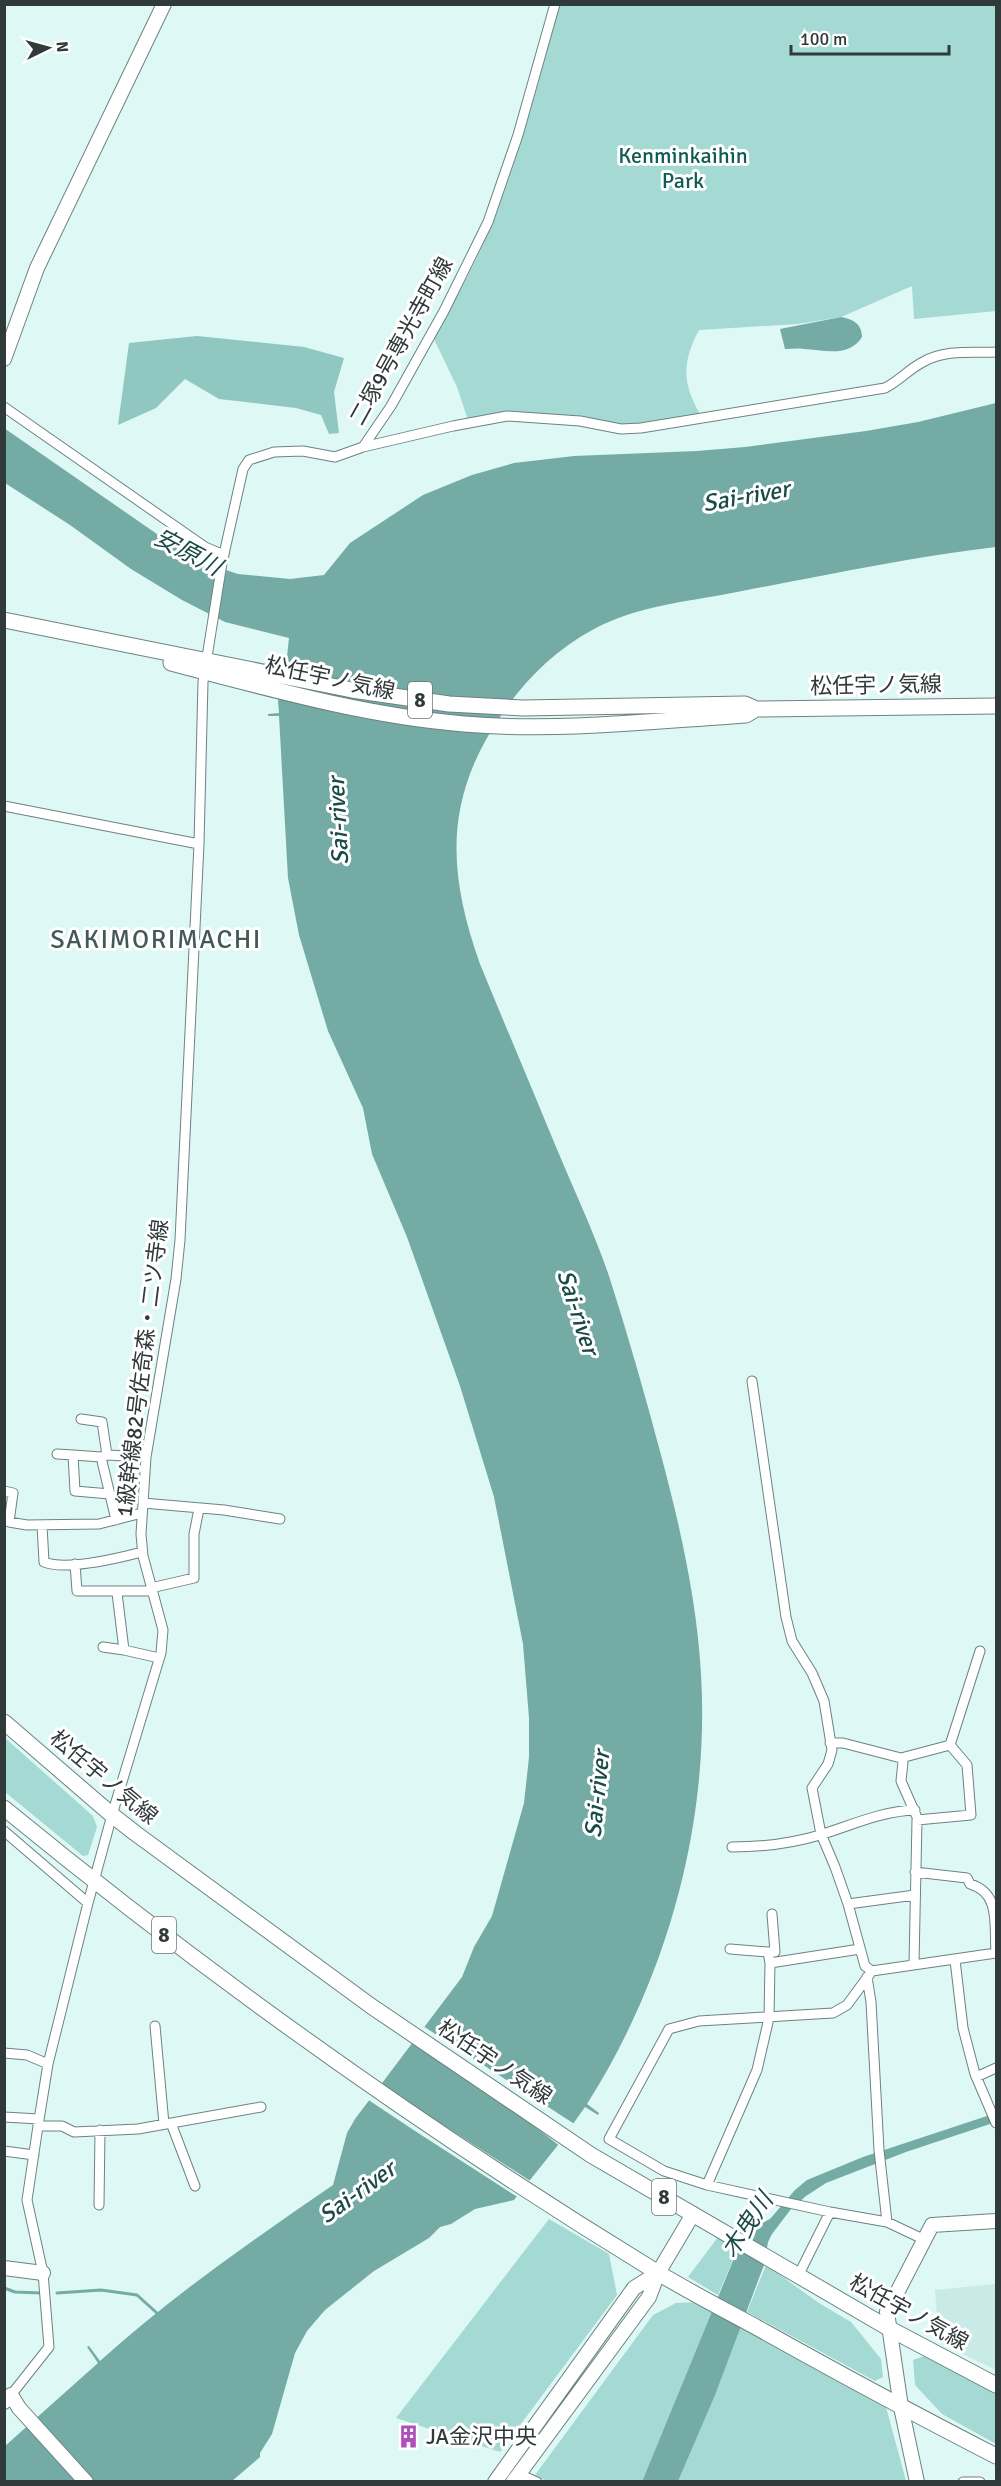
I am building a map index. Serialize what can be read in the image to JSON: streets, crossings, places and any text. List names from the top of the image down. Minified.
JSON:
{"streets":{"main road":["松任宇ノ気線","8"],"street":["二塚9号専光寺町線","1級幹線82号佐奇森・二ツ寺線"]},"crossings":[["二塚9号専光寺町線","松任宇ノ気線"],["二塚9号専光寺町線","1級幹線82号佐奇森・二ツ寺線"],["松任宇ノ気線","1級幹線82号佐奇森・二ツ寺線"],["8","1級幹線82号佐奇森・二ツ寺線"]],"districts":["SAKIMORIMACHI"],"water":["Sai-river","安原川","木曳川"],"parks":["Kenminkaihin Park"],"places":{"building":["JA金沢中央"]},"scale_bar":"100 m","north":"right"}
